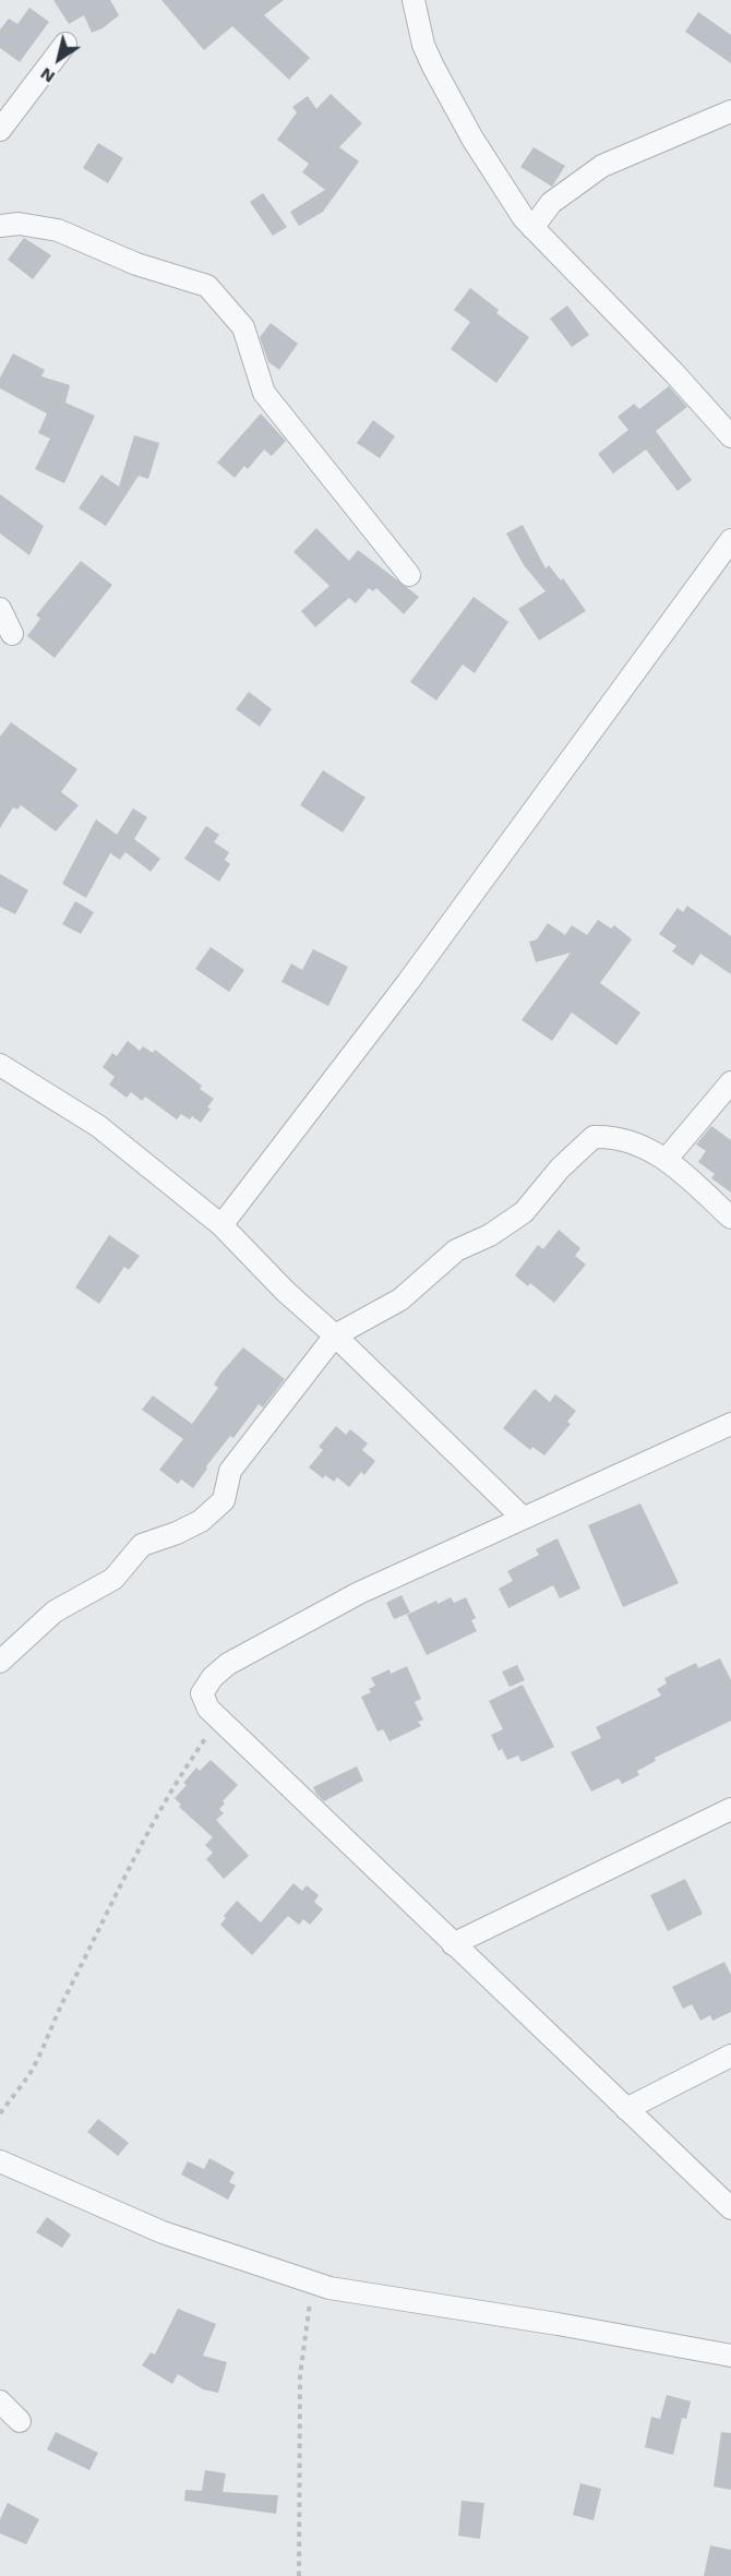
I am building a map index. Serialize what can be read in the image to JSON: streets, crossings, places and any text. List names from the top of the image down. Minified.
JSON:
{"north":"bottom left"}
